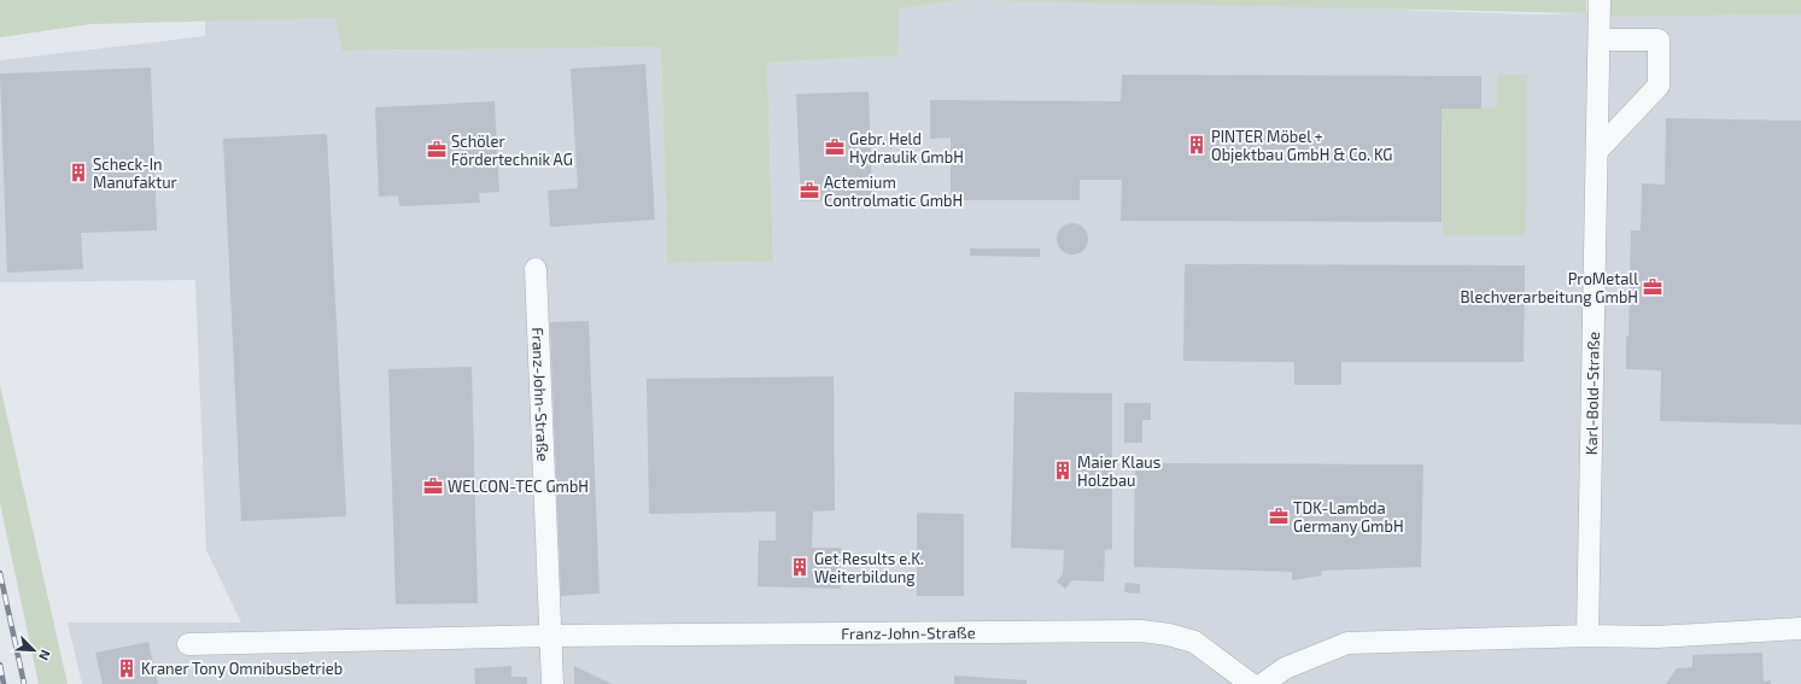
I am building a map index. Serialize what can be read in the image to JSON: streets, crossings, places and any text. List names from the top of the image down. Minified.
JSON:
{"streets":{"street":["Karl-Bold-Straße","Franz-John-Straße"]},"places":{"building":["PINTER Möbel + Objektbau GmbH & Co. KG","Scheck-In Manufaktur","Maier Klaus Holzbau","Get Results e.K. Weiterbildung","Kraner Tony Omnibusbetrieb"],"office":["Gebr. Held Hydraulik GmbH","Schöler Fördertechnik AG","Actemium Controlmatic GmbH","ProMetall Blechverarbeitung GmbH","WELCON-TEC GmbH","TDK-Lambda Germany GmbH"]},"north":"bottom right"}
